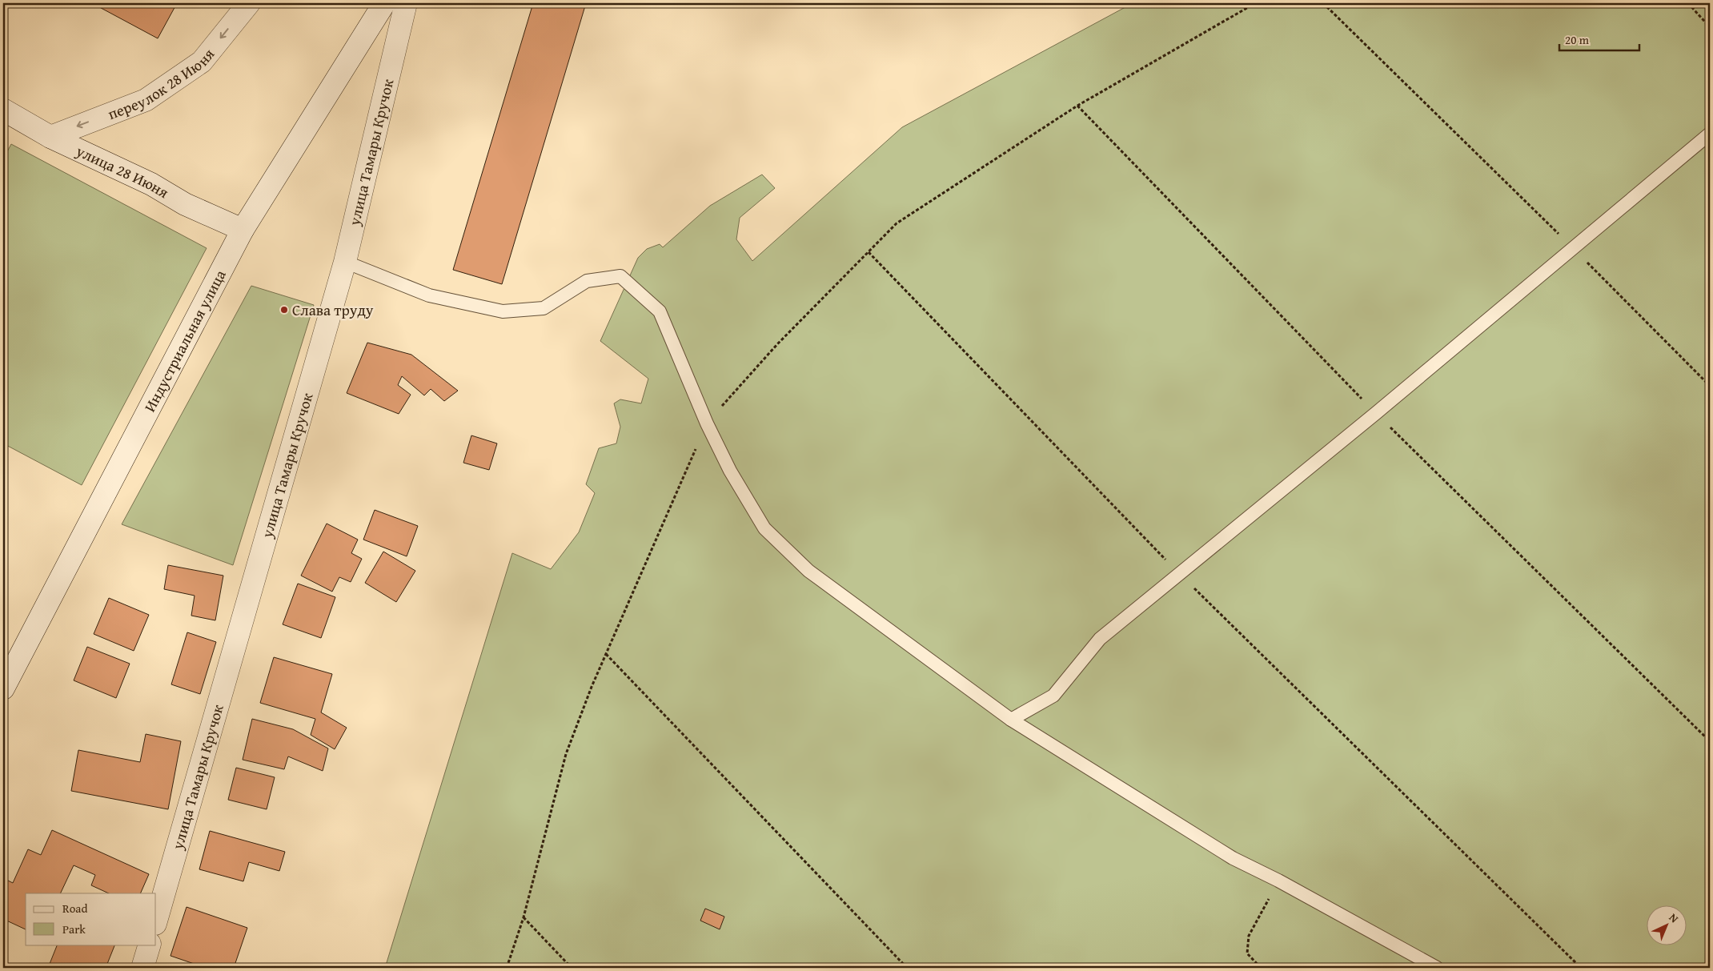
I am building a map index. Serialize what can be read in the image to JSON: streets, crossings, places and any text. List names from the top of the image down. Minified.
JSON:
{"streets":{"street":["переулок 28 Июня","улица Тамары Кручок","улица 28 Июня","Индустриальная улица"]},"crossings":[["переулок 28 Июня","улица 28 Июня"],["улица 28 Июня","Индустриальная улица"]],"one_way":["переулок 28 Июня"],"places":["Слава труду"],"legend":["Road","Park"],"scale_bar":"20 m","north":"top right"}
